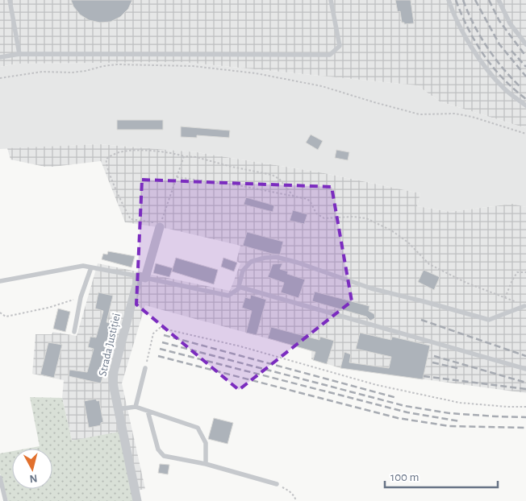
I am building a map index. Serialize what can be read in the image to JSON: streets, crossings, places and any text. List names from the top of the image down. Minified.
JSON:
{"streets":{"street":["Strada Justiției"]},"scale_bar":"100 m","north":"bottom"}
